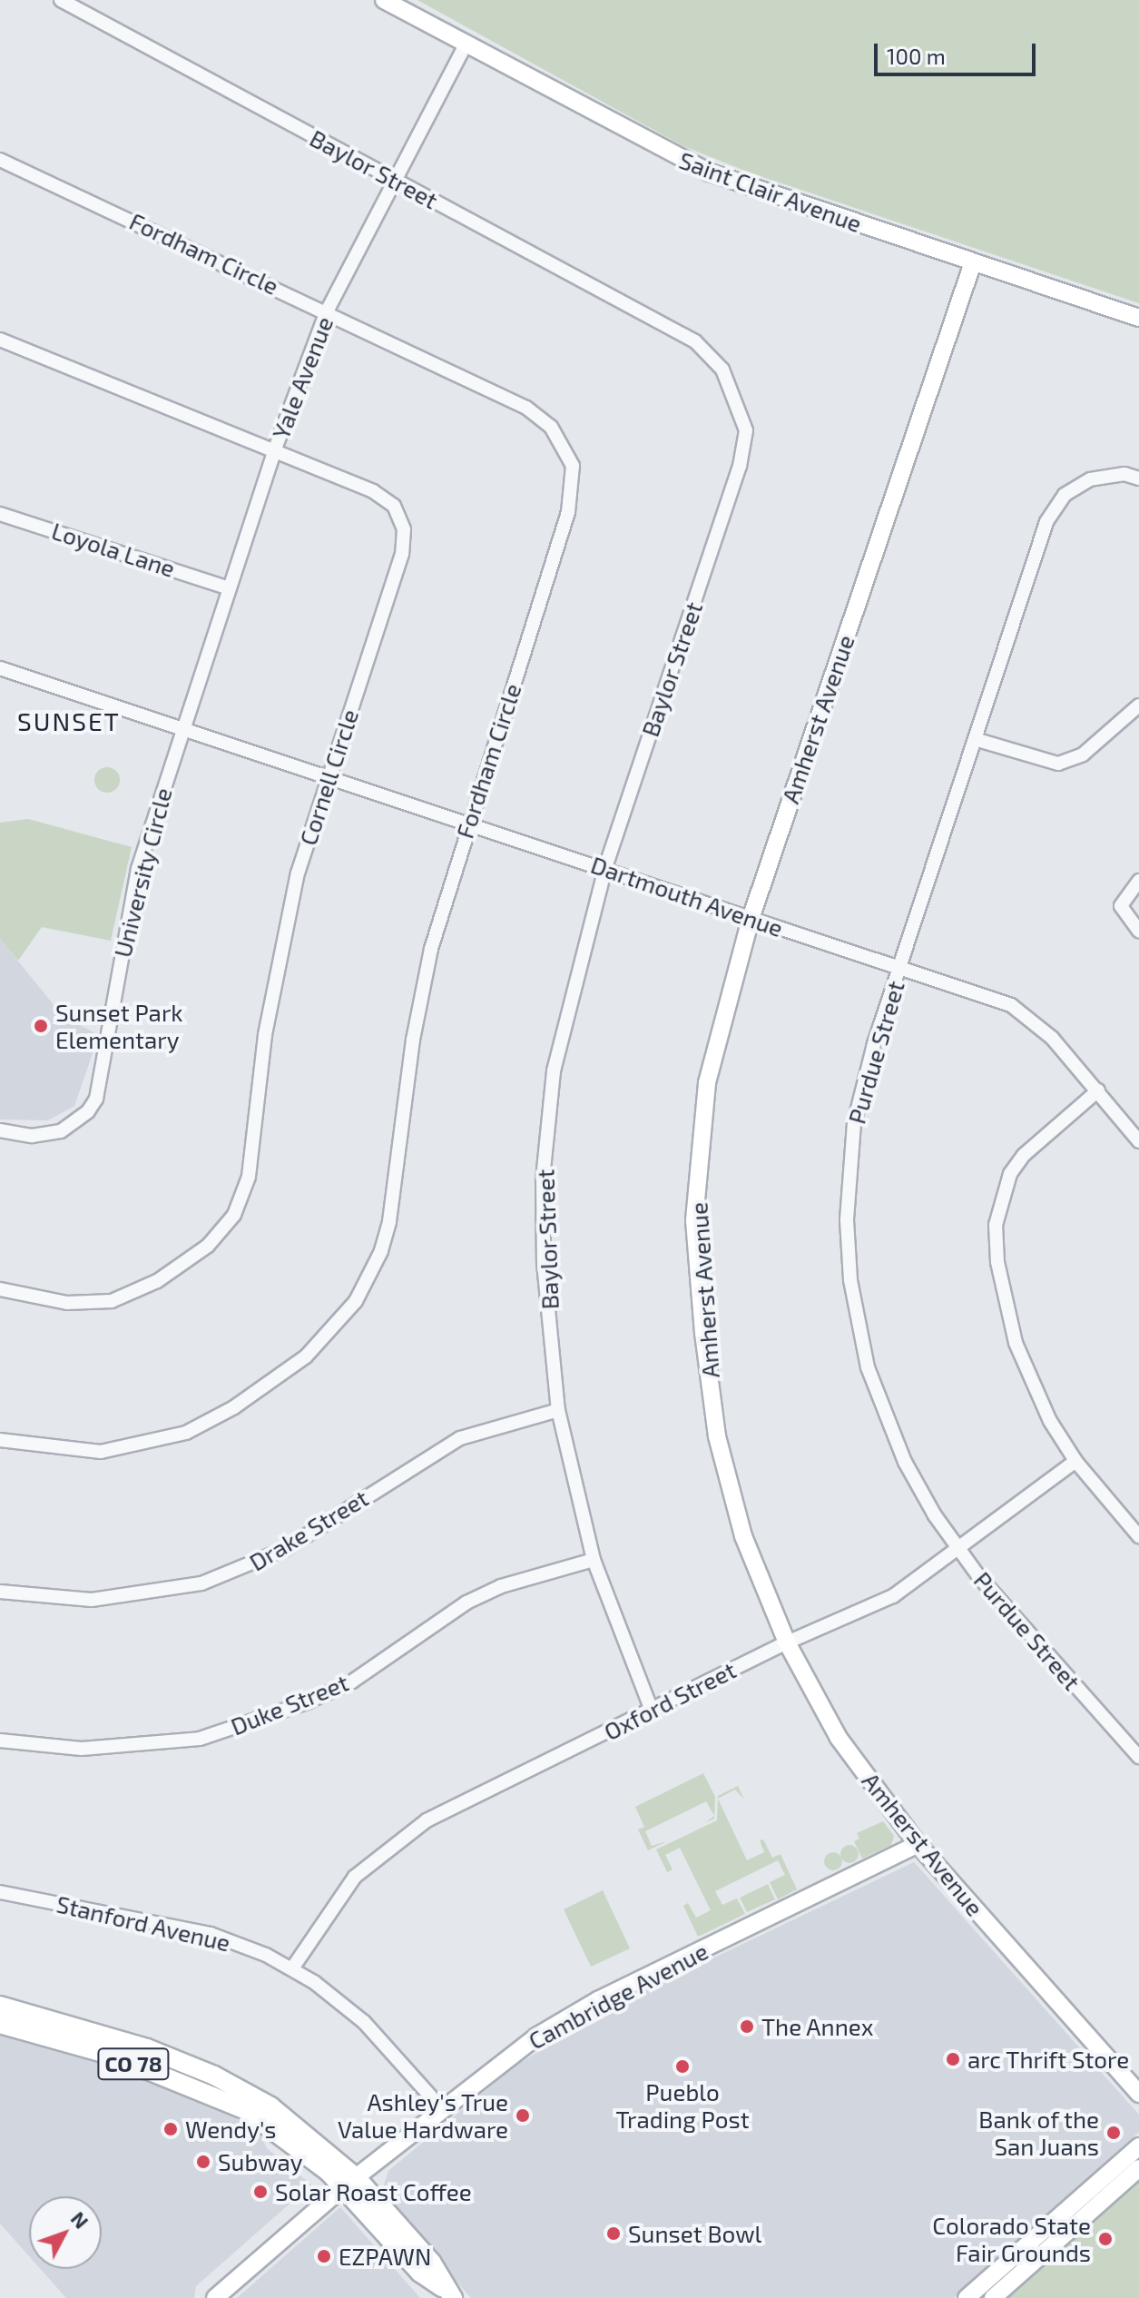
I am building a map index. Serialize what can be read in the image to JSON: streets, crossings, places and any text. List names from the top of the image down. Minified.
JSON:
{"streets":{"main road":["CO 78"],"street":["Baylor Street","Saint Clair Avenue","Fordham Circle","Yale Avenue","Loyola Lane","Amherst Avenue","Cornell Circle","University Circle","Dartmouth Avenue","Purdue Street","Drake Street","Oxford Street","Duke Street","Stanford Avenue","Cambridge Avenue"]},"crossings":[["Baylor Street","Yale Avenue"],["Baylor Street","Dartmouth Avenue"],["Baylor Street","Drake Street"],["Baylor Street","Oxford Street"],["Baylor Street","Duke Street"],["Saint Clair Avenue","Yale Avenue"],["Saint Clair Avenue","Amherst Avenue"],["Fordham Circle","Yale Avenue"],["Fordham Circle","Dartmouth Avenue"],["Yale Avenue","Loyola Lane"],["Yale Avenue","Cornell Circle"],["Yale Avenue","University Circle"],["Yale Avenue","Dartmouth Avenue"],["Amherst Avenue","Dartmouth Avenue"],["Amherst Avenue","Oxford Street"],["Amherst Avenue","Cambridge Avenue"],["Cornell Circle","Dartmouth Avenue"],["University Circle","Dartmouth Avenue"],["Dartmouth Avenue","Purdue Street"],["Purdue Street","Oxford Street"],["Oxford Street","Stanford Avenue"],["Stanford Avenue","Cambridge Avenue"],["Cambridge Avenue","CO 78"]],"districts":["SUNSET"],"places":["Sunset Park Elementary","The Annex","arc Thrift Store","Pueblo Trading Post","Ashley's True Value Hardware","Wendy's","Bank of the San Juans","Subway","Solar Roast Coffee","Sunset Bowl","Colorado State Fair Grounds","EZPAWN"],"scale_bar":"100 m","north":"top right"}
